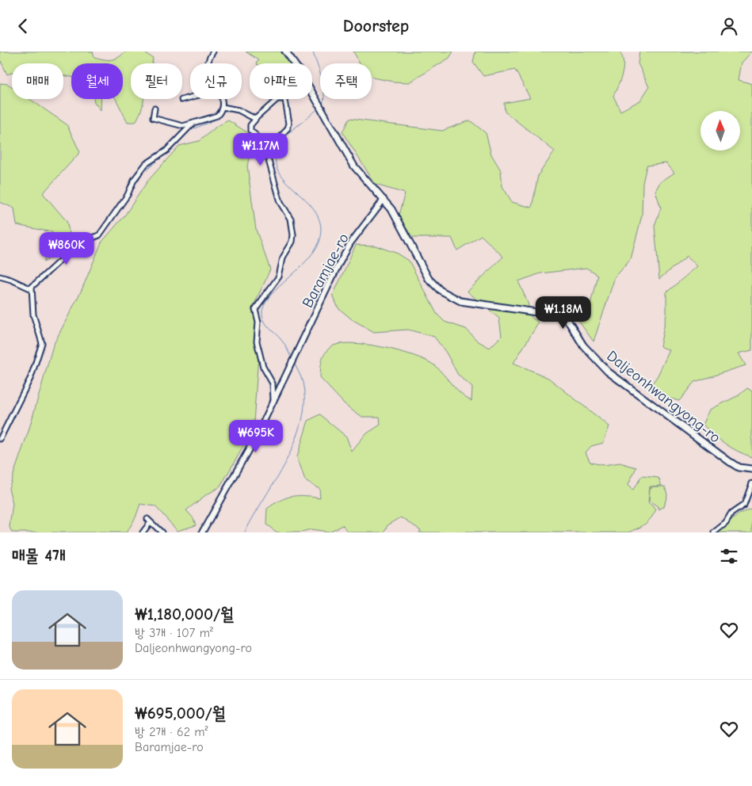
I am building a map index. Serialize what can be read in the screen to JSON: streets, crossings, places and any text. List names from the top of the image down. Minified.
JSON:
{"streets":{"main road":["Daljeonhwangyong-ro"],"street":["Baramjae-ro"]},"crossings":[["Baramjae-ro","Daljeonhwangyong-ro"]],"north":"top","page":{"header":"Doorstep","chip":["매매","월세","필터","신규","아파트","주택"],"price":["₩1.17M","₩860K","₩1.18M","₩695K"],"heading":"매물 4개","list":[{"name":"₩1,180,000/월","note":"방 3개 · 107 m² · Daljeonhwangyong-ro"},{"name":"₩695,000/월","note":"방 2개 · 62 m² · Baramjae-ro"}]}}
